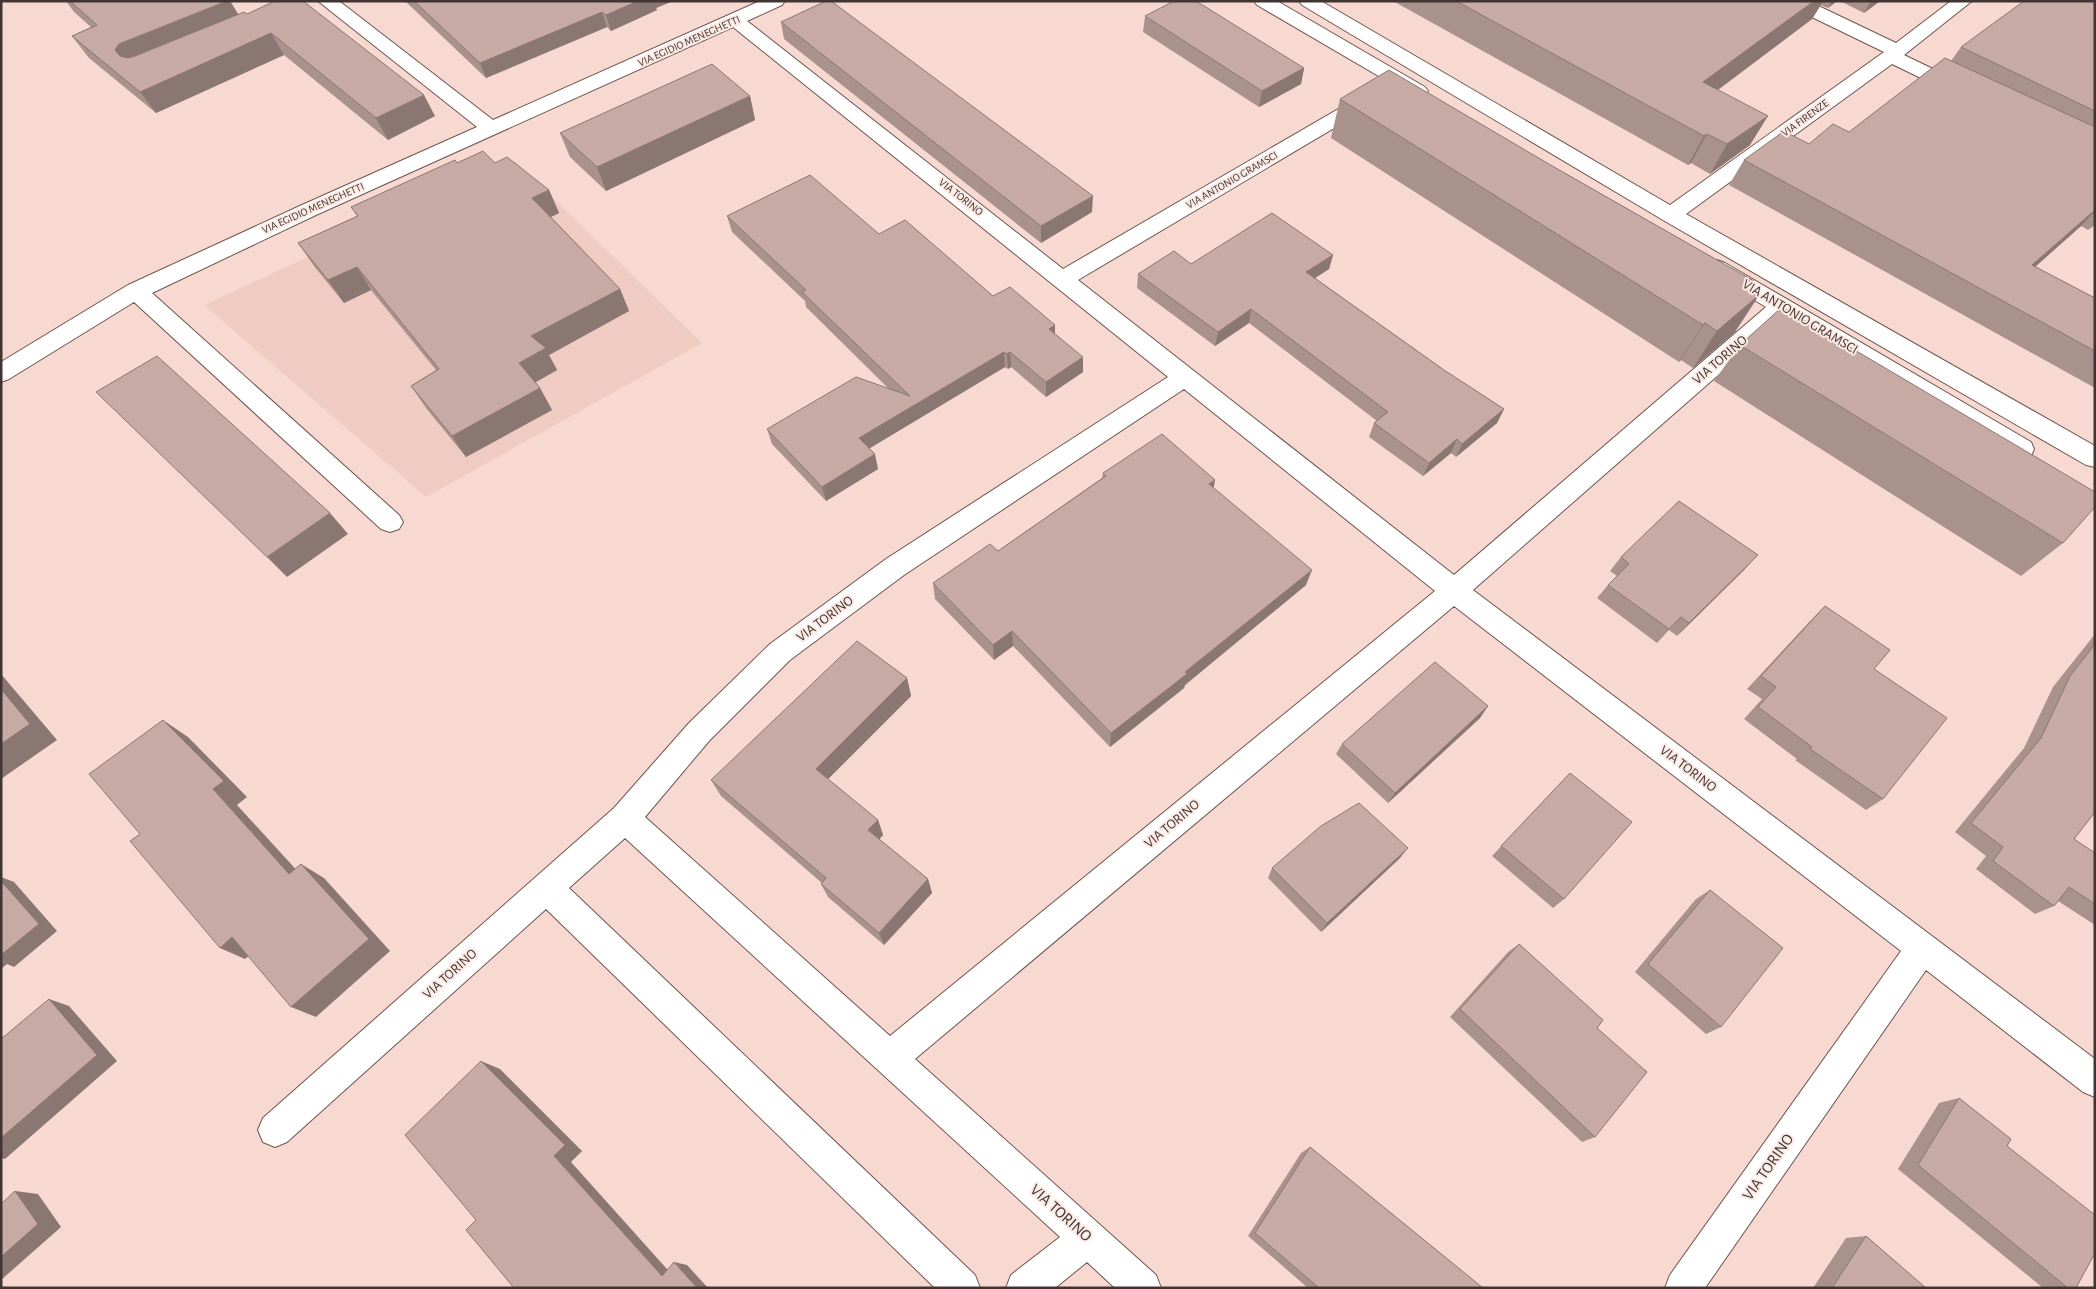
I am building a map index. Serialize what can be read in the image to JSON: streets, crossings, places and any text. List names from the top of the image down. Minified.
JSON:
{"streets":{"street":["VIA EGIDIO MENEGHETTI","VIA FIRENZE","VIA ANTONIO GRAMSCI","VIA TORINO"]},"crossings":[["VIA EGIDIO MENEGHETTI","VIA TORINO"],["VIA FIRENZE","VIA ANTONIO GRAMSCI"],["VIA ANTONIO GRAMSCI","VIA TORINO"]]}
